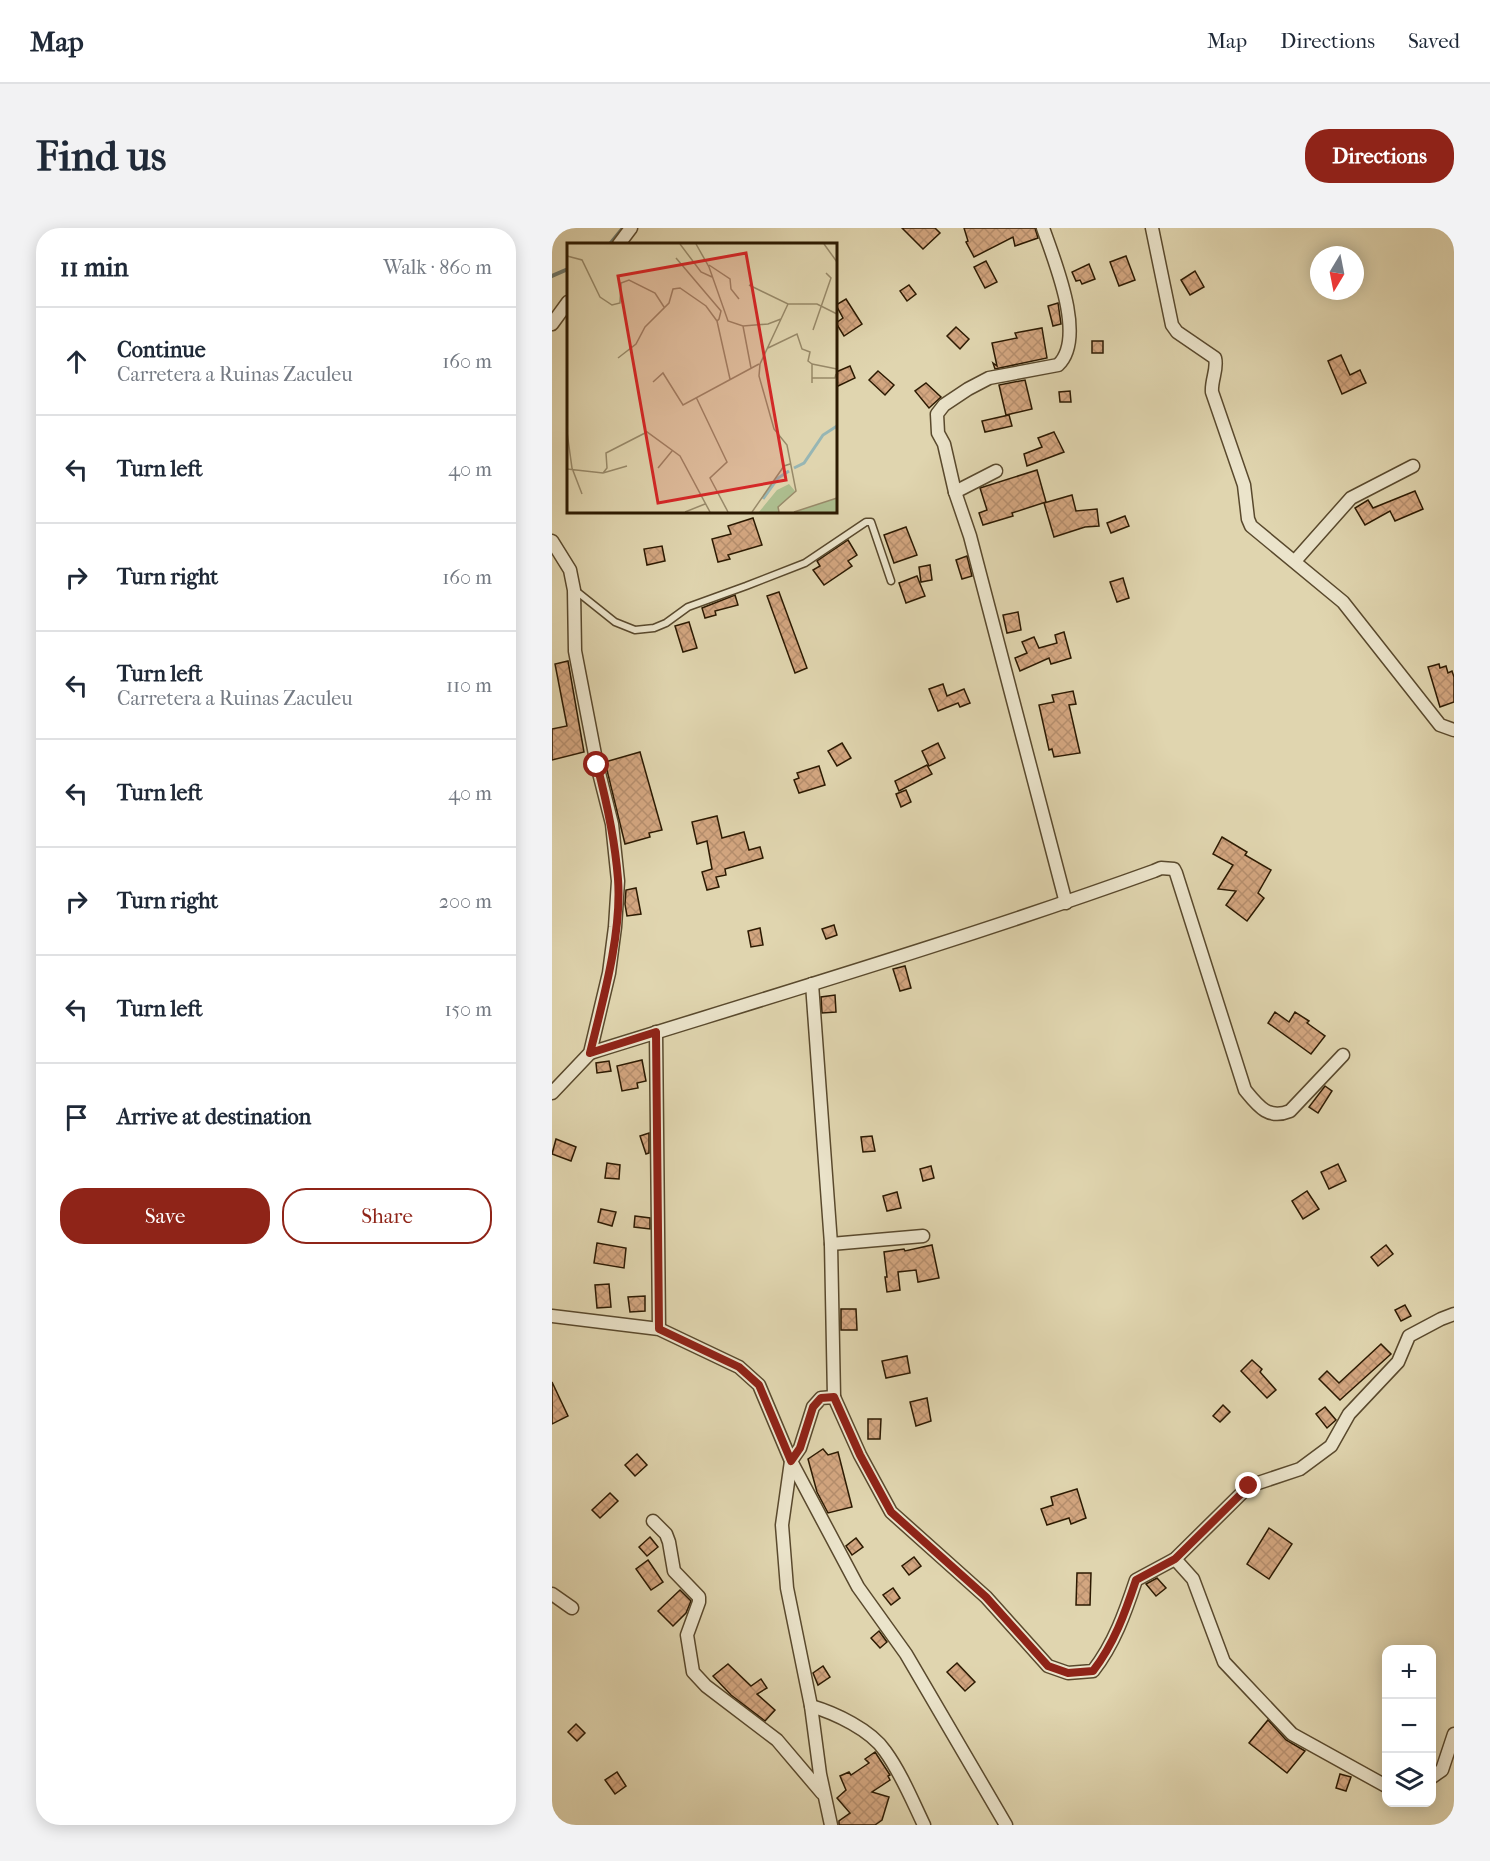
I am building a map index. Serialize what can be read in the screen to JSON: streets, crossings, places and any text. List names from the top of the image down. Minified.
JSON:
{"north":"bottom","page":{"header":"Map","nav":["Map","Directions","Saved"],"buttons":["Directions",["Save","Share"]],"title":"Find us","heading":["11 min","Walk · 860 m"],"list":[["Continue","Carretera a Ruinas Zaculeu","160 m"],["Turn left","40 m"],["Turn right","160 m"],["Turn left","Carretera a Ruinas Zaculeu","110 m"],["Turn left","40 m"],["Turn right","200 m"],["Turn left","150 m"],"Arrive at destination"],"map_buttons":["+","−"]}}
